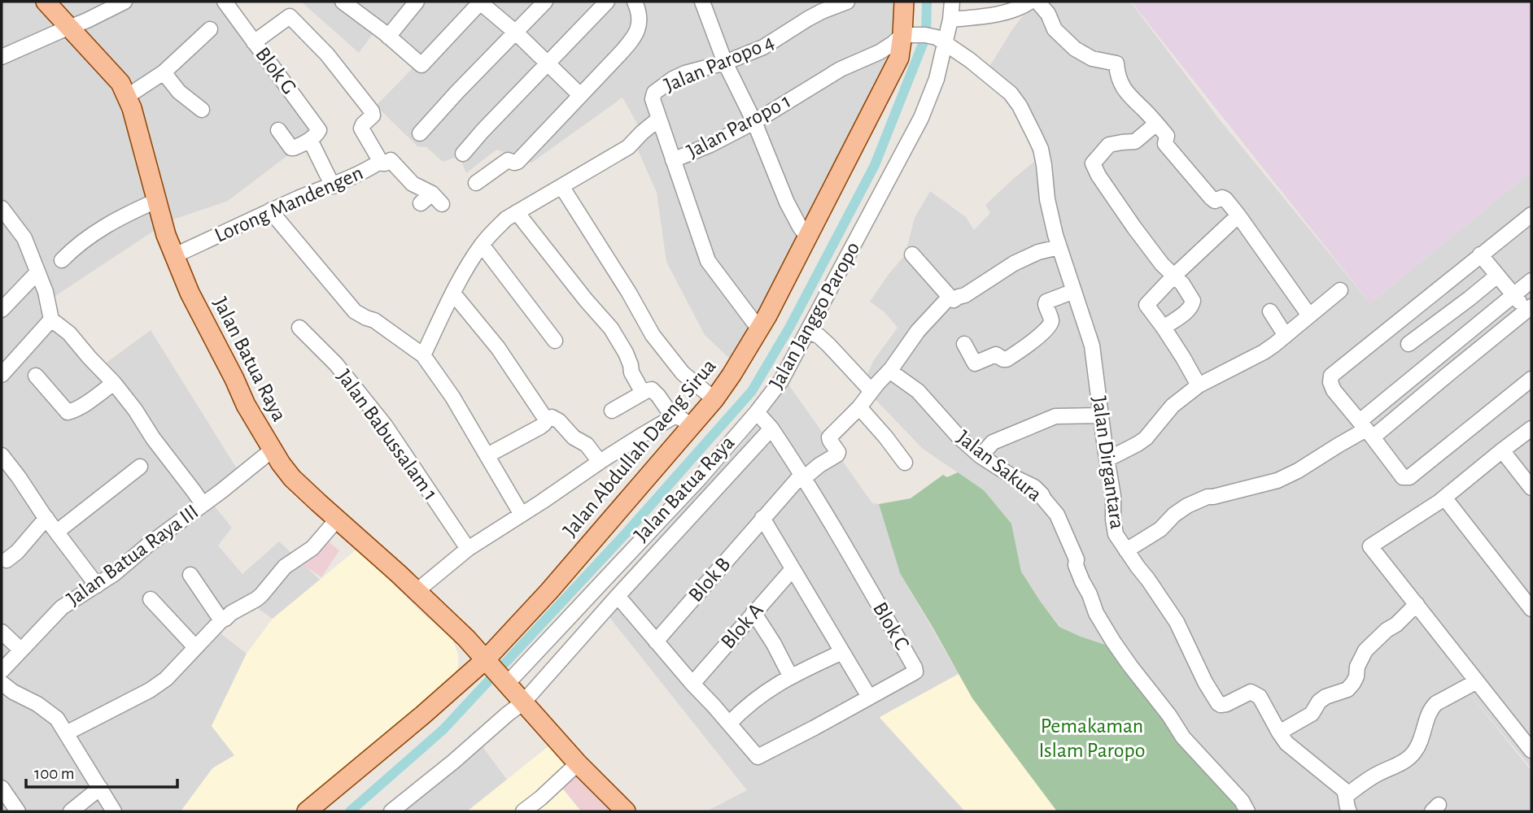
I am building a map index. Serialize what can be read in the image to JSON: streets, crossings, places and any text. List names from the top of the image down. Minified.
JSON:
{"streets":{"main road":["Jalan Batua Raya","Jalan Abdullah Daeng Sirua"],"street":["Jalan Paropo 4","Blok G","Jalan Paropo 1","Lorong Mandengen","Jalan Janggo Paropo","Jalan Babussalam 1","Jalan Dirgantara","Jalan Sakura","Jalan Batua Raya III","Blok B","Blok A","Blok C"]},"crossings":[["Jalan Paropo 4","Jalan Paropo 1"],["Blok G","Lorong Mandengen"],["Jalan Paropo 1","Jalan Abdullah Daeng Sirua"],["Lorong Mandengen","Jalan Batua Raya"],["Jalan Janggo Paropo","Jalan Batua Raya"],["Jalan Janggo Paropo","Jalan Dirgantara"],["Jalan Batua Raya","Jalan Abdullah Daeng Sirua"],["Jalan Batua Raya","Jalan Batua Raya III"],["Jalan Batua Raya","Blok C"],["Blok B","Blok C"]],"parks":["Pemakaman Islam Paropo"],"scale_bar":"100 m"}
